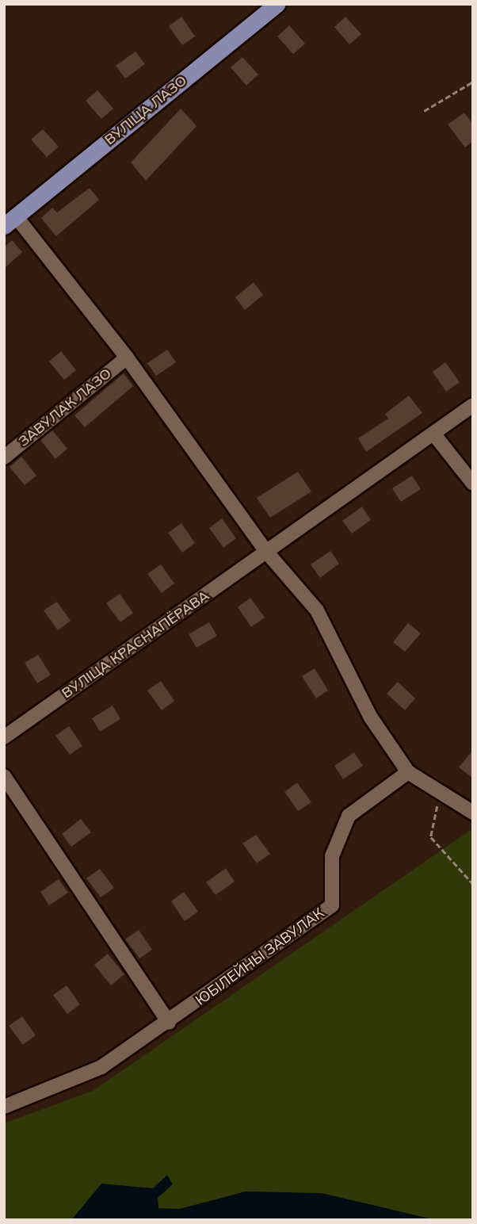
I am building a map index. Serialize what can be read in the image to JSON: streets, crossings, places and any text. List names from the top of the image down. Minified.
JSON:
{"streets":{"main road":["ВУЛІЦА ЛАЗО"],"street":["ЗАВУЛАК ЛАЗО","ВУЛІЦА КРАСНАПЁРАВА","ЮБІЛЕЙНЫ ЗАВУЛАК"]},"crossings":[["ВУЛІЦА ЛАЗО","ЗАВУЛАК ЛАЗО"]]}
